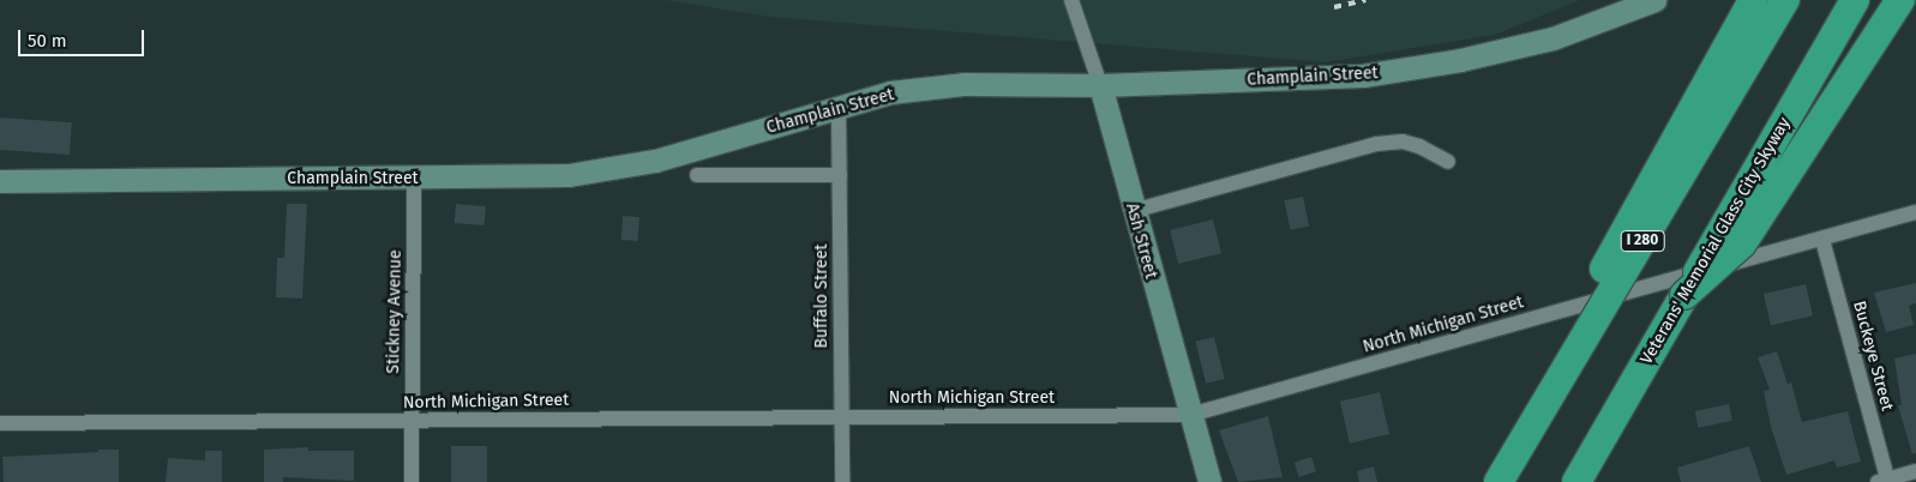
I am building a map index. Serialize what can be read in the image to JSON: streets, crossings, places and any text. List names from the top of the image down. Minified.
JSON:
{"streets":{"highway":["I 280","Veterans' Memorial Glass City Skyway"],"main road":["Champlain Street","Ash Street"],"street":["Buffalo Street","Stickney Avenue","North Michigan Street","Buckeye Street"]},"crossings":[["Champlain Street","Ash Street"],["Champlain Street","Buffalo Street"],["Champlain Street","Stickney Avenue"],["Ash Street","North Michigan Street"],["Buffalo Street","North Michigan Street"],["Stickney Avenue","North Michigan Street"],["North Michigan Street","Buckeye Street"]],"scale_bar":"50 m"}
